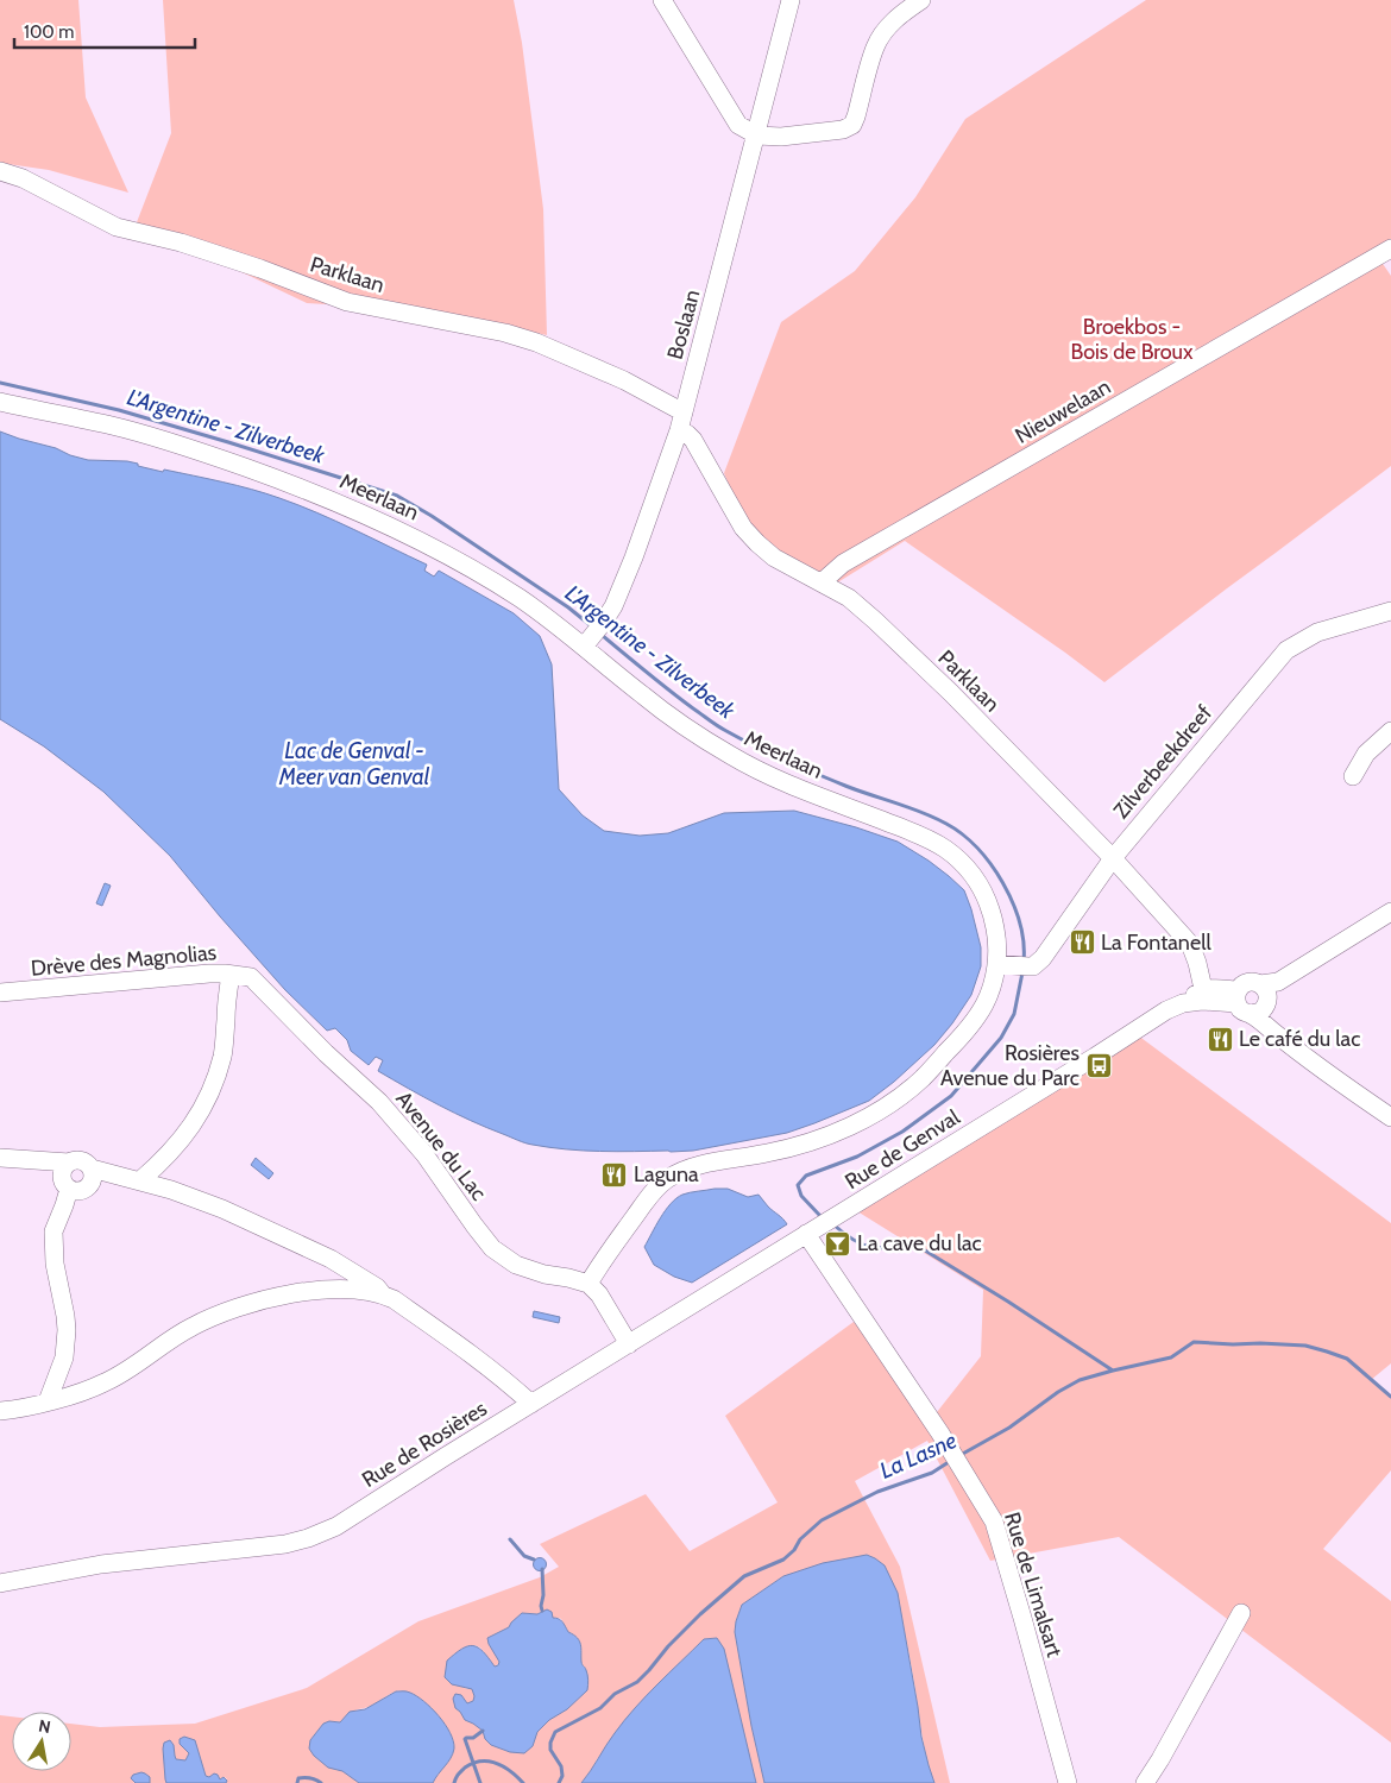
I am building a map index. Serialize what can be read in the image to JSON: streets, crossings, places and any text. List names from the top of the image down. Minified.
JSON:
{"streets":{"street":["Parklaan","Boslaan","Nieuwelaan","Meerlaan","Zilverbeekdreef","Drève des Magnolias","Avenue du Lac","Rue de Genval","Rue de Rosières","Rue de Limalsart"]},"crossings":[["Parklaan","Boslaan"],["Parklaan","Nieuwelaan"],["Parklaan","Zilverbeekdreef"],["Parklaan","Rue de Genval"],["Boslaan","Meerlaan"],["Meerlaan","Zilverbeekdreef"],["Meerlaan","Avenue du Lac"],["Drève des Magnolias","Avenue du Lac"],["Rue de Genval","Rue de Rosières"],["Rue de Rosières","Rue de Limalsart"]],"water":["L'Argentine - Zilverbeek","Lac de Genval - Meer van Genval","La Lasne"],"parks":["Broekbos - Bois de Broux"],"places":{"restaurant":["La Fontanell","Le café du lac","Laguna"],"bus stop":["Rosières Avenue du Parc"],"bar":["La cave du lac"]},"scale_bar":"100 m","north":"top"}
